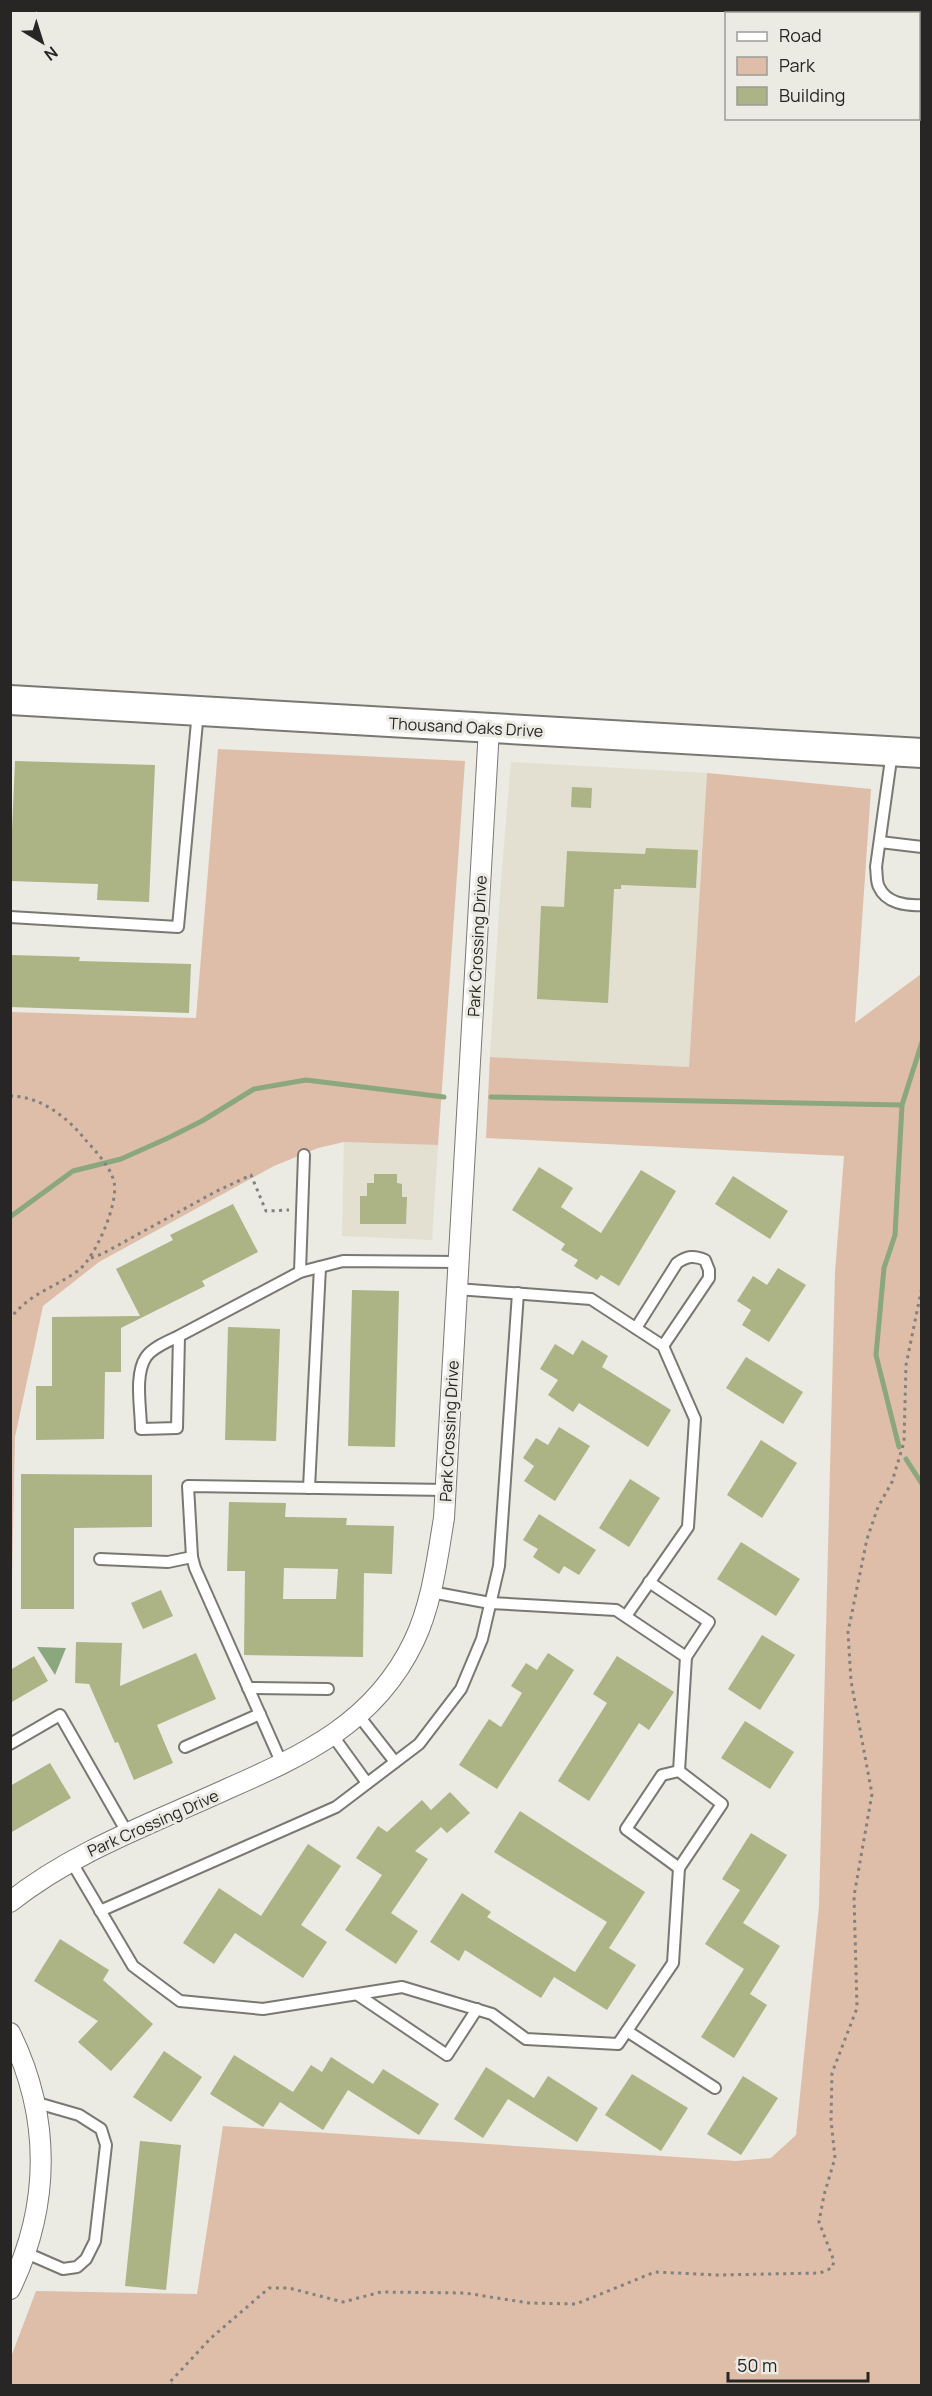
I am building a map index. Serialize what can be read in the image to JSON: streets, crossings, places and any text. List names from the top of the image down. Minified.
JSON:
{"streets":{"main road":["Thousand Oaks Drive"],"street":["Park Crossing Drive"]},"crossings":[["Thousand Oaks Drive","Park Crossing Drive"]],"legend":["Road","Park","Building"],"scale_bar":"50 m","north":"bottom right"}
